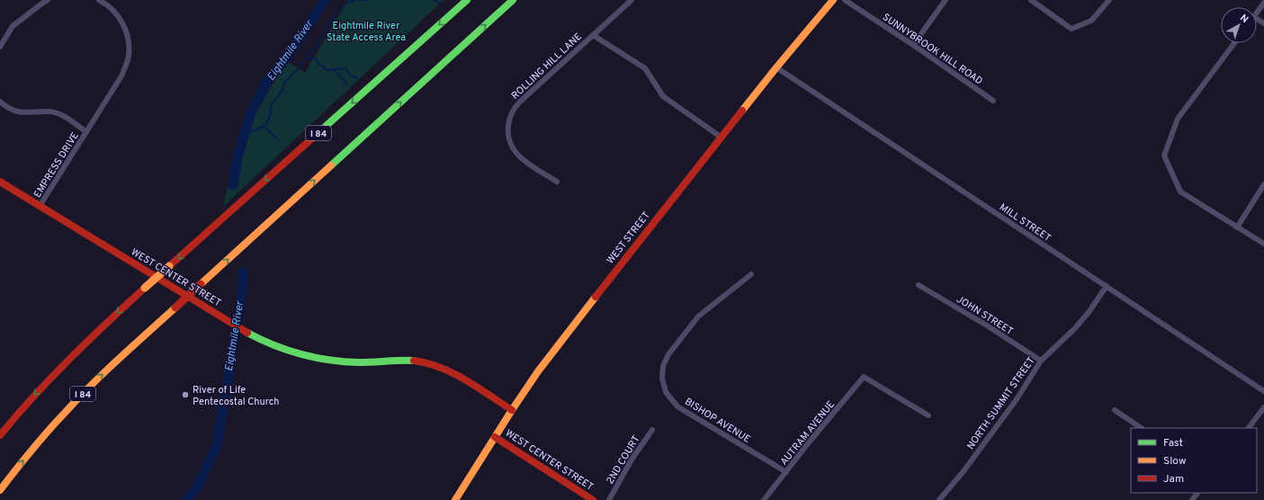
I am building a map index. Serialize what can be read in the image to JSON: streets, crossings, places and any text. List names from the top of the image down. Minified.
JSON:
{"streets":{"main road":["I 84","WEST STREET","WEST CENTER STREET"],"street":["SUNNYBROOK HILL ROAD","ROLLING HILL LANE","EMPRESS DRIVE","MILL STREET","JOHN STREET","NORTH SUMMIT STREET","BISHOP AVENUE","AUTRAM AVENUE","2ND COURT"]},"crossings":[["EMPRESS DRIVE","WEST CENTER STREET"],["MILL STREET","WEST STREET"],["MILL STREET","NORTH SUMMIT STREET"],["WEST STREET","WEST CENTER STREET"],["JOHN STREET","NORTH SUMMIT STREET"],["BISHOP AVENUE","AUTRAM AVENUE"]],"water":["Eightmile River"],"parks":["Eightmile River State Access Area"],"places":["River of Life Pentecostal Church"],"legend":["Fast","Slow","Jam"],"north":"top right"}
